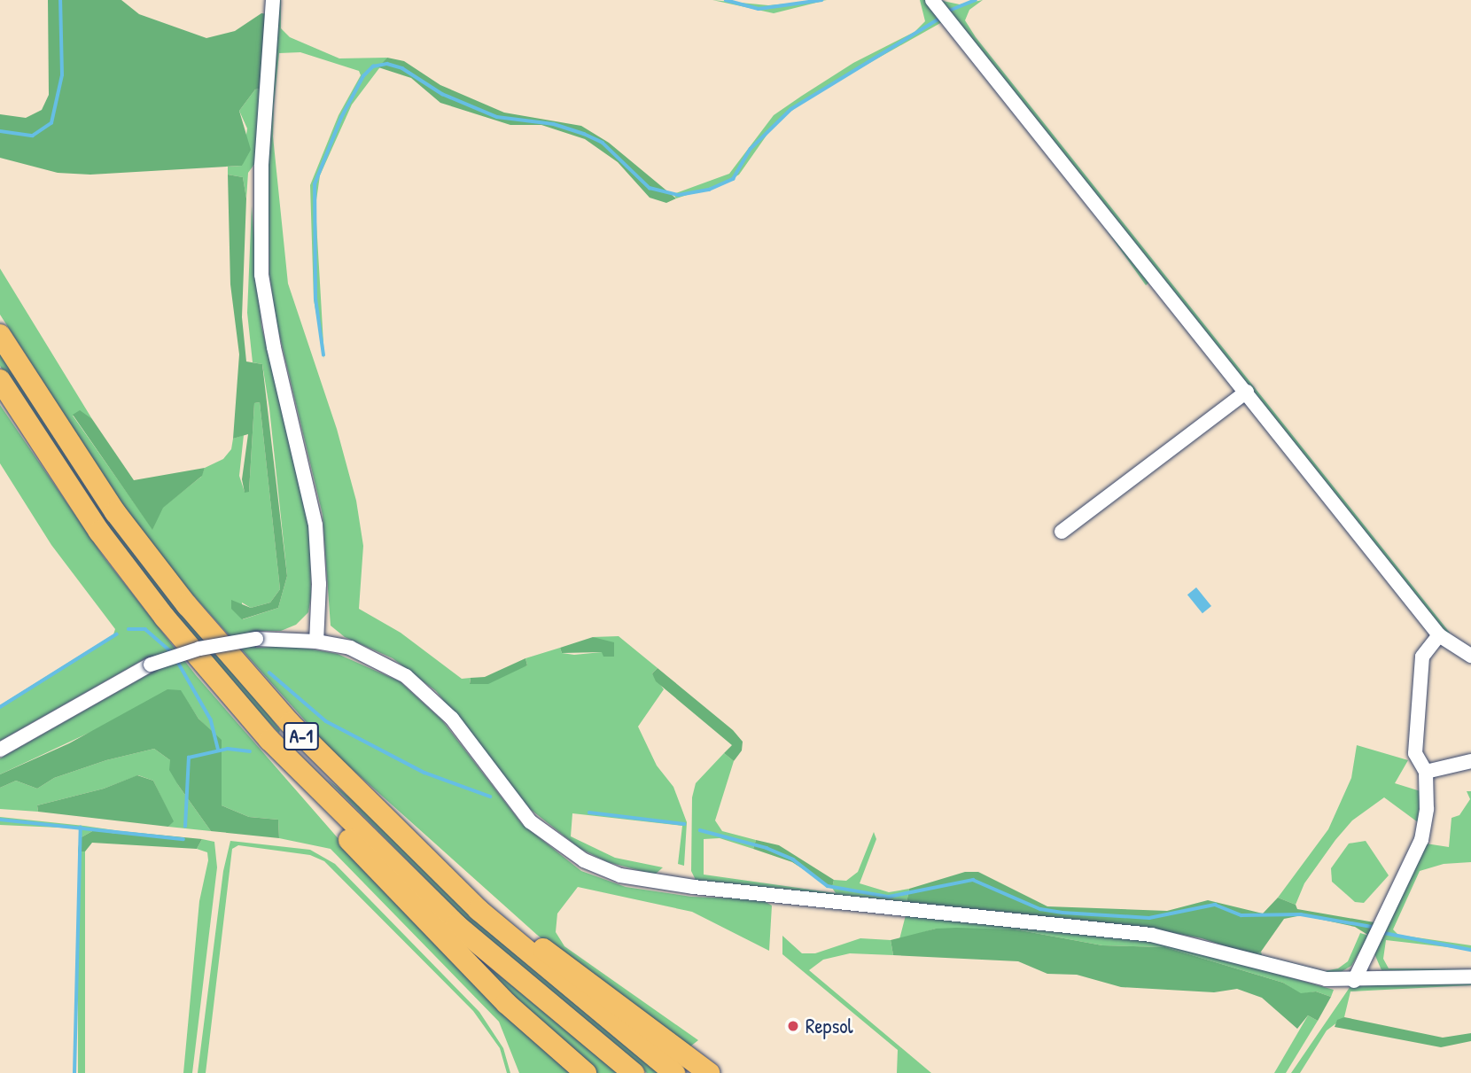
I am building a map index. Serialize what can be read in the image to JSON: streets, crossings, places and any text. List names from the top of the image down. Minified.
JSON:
{"streets":{"highway":["A-1"]},"places":["Repsol"]}
